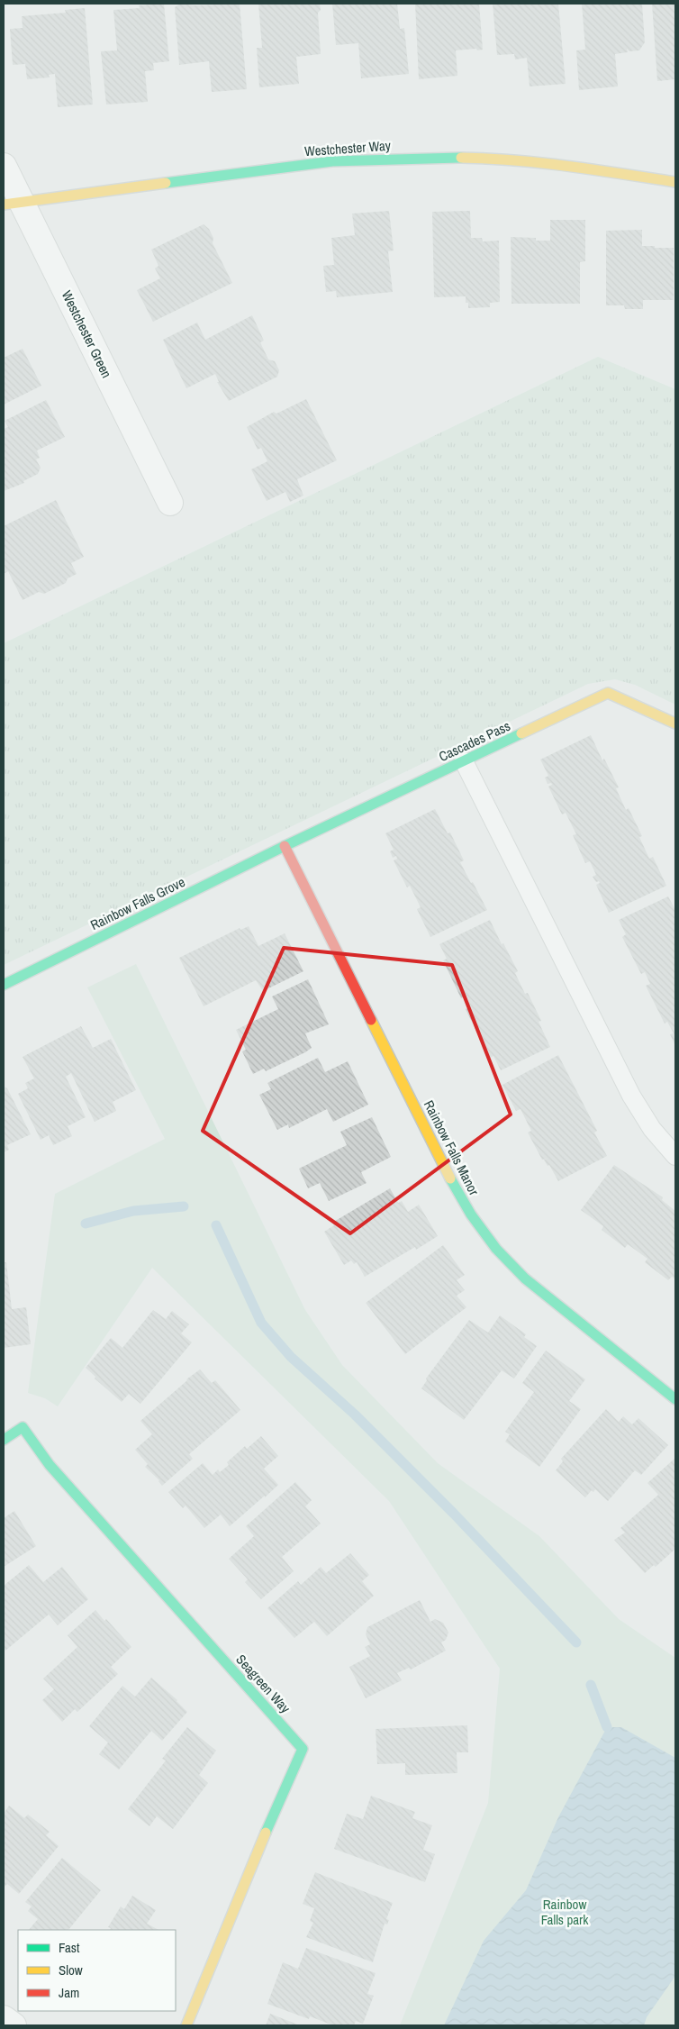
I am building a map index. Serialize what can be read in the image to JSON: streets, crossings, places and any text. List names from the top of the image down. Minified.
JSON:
{"streets":{"street":["Westchester Way","Westchester Green","Cascades Pass","Rainbow Falls Grove","Rainbow Falls Manor","Seagreen Way"]},"crossings":[["Westchester Way","Westchester Green"],["Cascades Pass","Rainbow Falls Grove"],["Cascades Pass","Rainbow Falls Manor"],["Rainbow Falls Grove","Rainbow Falls Manor"]],"parks":["Rainbow Falls park"],"legend":["Fast","Slow","Jam"]}
